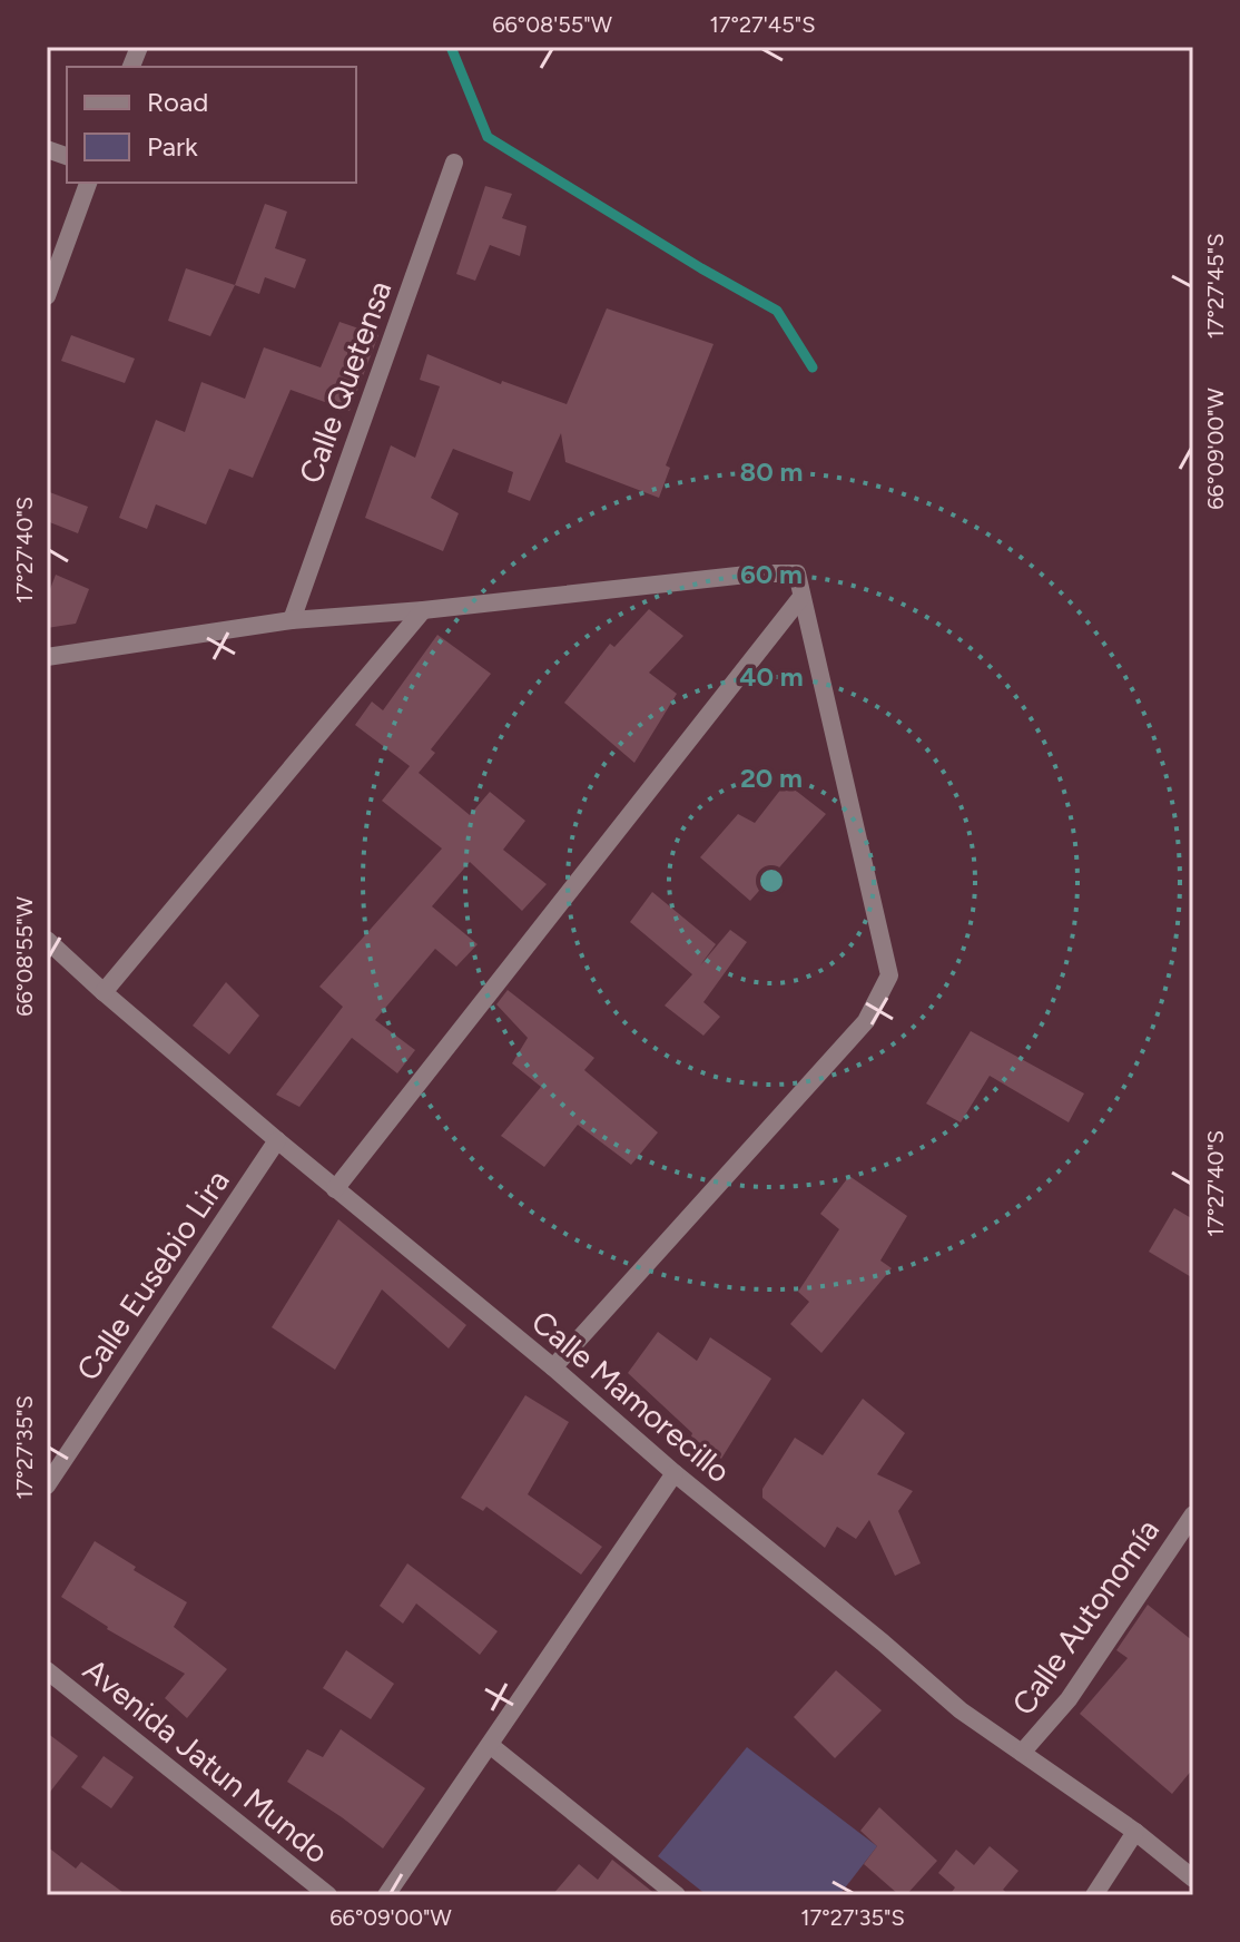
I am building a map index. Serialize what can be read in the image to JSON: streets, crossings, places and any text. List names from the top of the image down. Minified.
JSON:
{"streets":{"street":["Calle Quetensa","Calle Eusebio Lira","Calle Mamorecillo","Calle Autonomía","Avenida Jatun Mundo"]},"crossings":[["Calle Eusebio Lira","Calle Mamorecillo"],["Calle Mamorecillo","Calle Autonomía"]],"legend":["Road","Park"],"coordinates":["66°08'55\"W","17°27'45\"S","66°09'00\"W","17°27'40\"S","17°27'35\"S"],"rings":["80 m","60 m","40 m","20 m"]}
